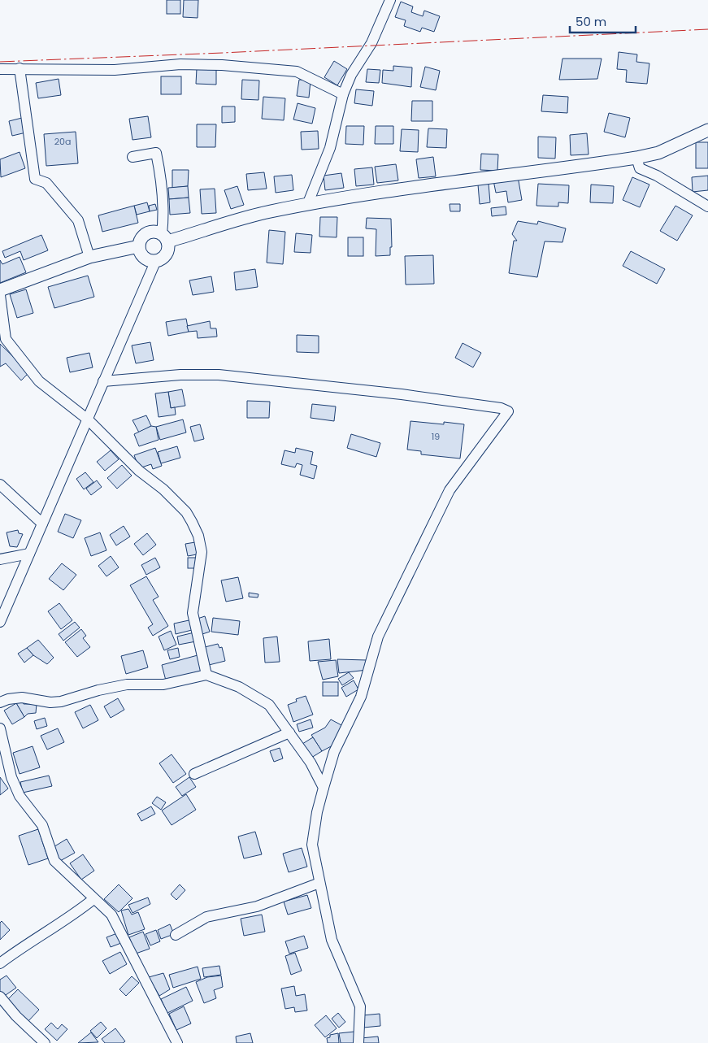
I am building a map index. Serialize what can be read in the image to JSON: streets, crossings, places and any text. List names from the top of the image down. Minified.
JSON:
{"house_numbers":["20a","19"],"scale_bar":"50 m"}
